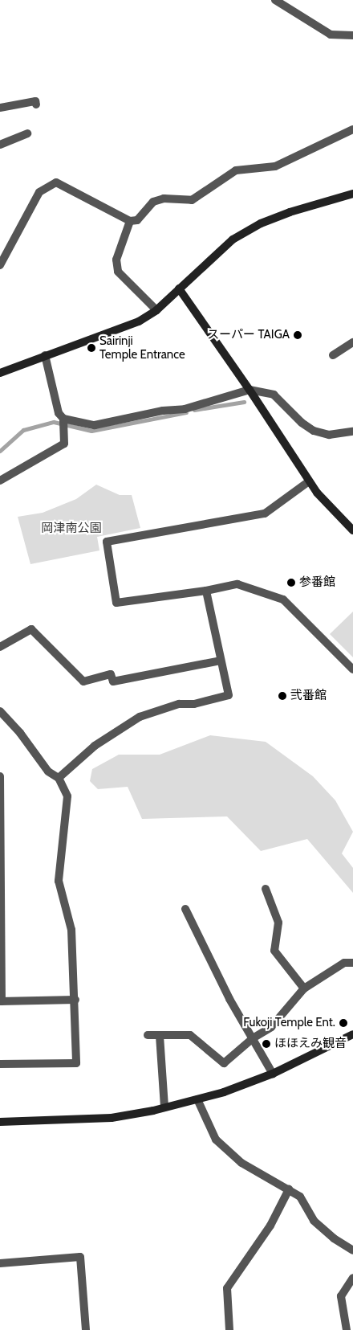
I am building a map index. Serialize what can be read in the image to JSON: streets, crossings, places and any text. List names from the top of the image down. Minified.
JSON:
{"parks":["岡津南公園"],"places":["スーパー TAIGA","Sairinji Temple Entrance","参番館","弐番館","Fukoji Temple Ent.","ほほえみ観音"]}
